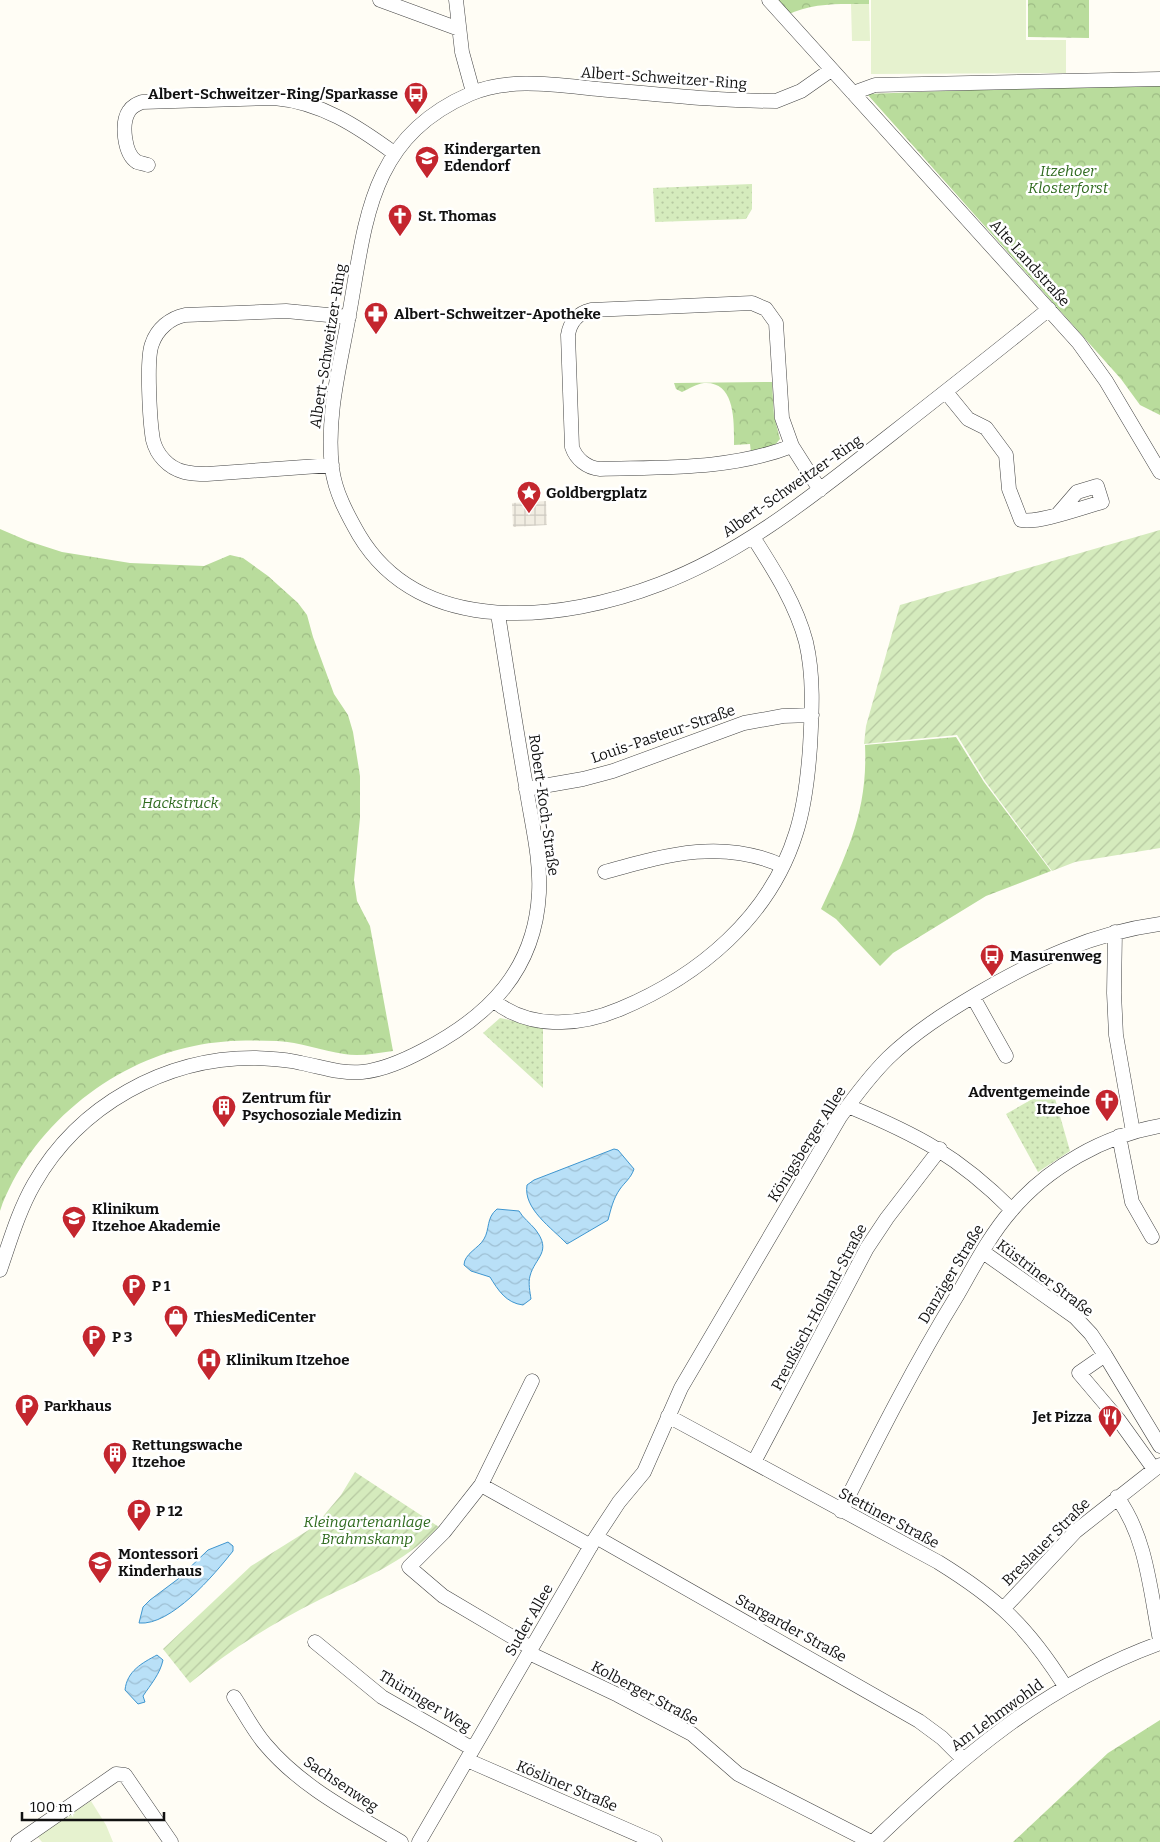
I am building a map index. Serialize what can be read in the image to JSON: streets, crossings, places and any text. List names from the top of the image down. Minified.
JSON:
{"streets":{"street":["Albert-Schweitzer-Ring","Alte Landstraße","Louis-Pasteur-Straße","Robert-Koch-Straße","Königsberger Allee","Danziger Straße","Küstriner Straße","Preußisch-Holland-Straße","Stettiner Straße","Breslauer Straße","Suder Allee","Stargarder Straße","Kolberger Straße","Thüringer Weg","Am Lehmwohld","Sachsenweg","Kösliner Straße"]},"crossings":[["Albert-Schweitzer-Ring","Alte Landstraße"],["Albert-Schweitzer-Ring","Robert-Koch-Straße"],["Louis-Pasteur-Straße","Robert-Koch-Straße"],["Königsberger Allee","Stettiner Straße"],["Königsberger Allee","Suder Allee"],["Danziger Straße","Küstriner Straße"],["Danziger Straße","Stettiner Straße"],["Preußisch-Holland-Straße","Stettiner Straße"],["Stettiner Straße","Breslauer Straße"],["Stettiner Straße","Suder Allee"],["Stettiner Straße","Am Lehmwohld"],["Suder Allee","Stargarder Straße"],["Suder Allee","Kolberger Straße"],["Suder Allee","Thüringer Weg"],["Suder Allee","Kösliner Straße"],["Stargarder Straße","Kolberger Straße"],["Stargarder Straße","Am Lehmwohld"],["Kolberger Straße","Am Lehmwohld"],["Thüringer Weg","Kösliner Straße"]],"parks":["Itzehoer Klosterforst","Hackstruck","Kleingartenanlage Brahmskamp"],"places":{"bus stop":["Albert-Schweitzer-Ring/Sparkasse","Masurenweg"],"school or university":["Kindergarten Edendorf","Klinikum Itzehoe Akademie","Montessori Kinderhaus"],"church":["St. Thomas","Adventgemeinde Itzehoe"],"pharmacy":["Albert-Schweitzer-Apotheke"],"place":["Goldbergplatz"],"building":["Zentrum für Psychosoziale Medizin","Rettungswache Itzehoe"],"parking":["P 1","P 3","Parkhaus","P 12"],"shop":["ThiesMediCenter"],"hospital":["Klinikum Itzehoe"],"restaurant":["Jet Pizza"]},"scale_bar":"100 m"}
